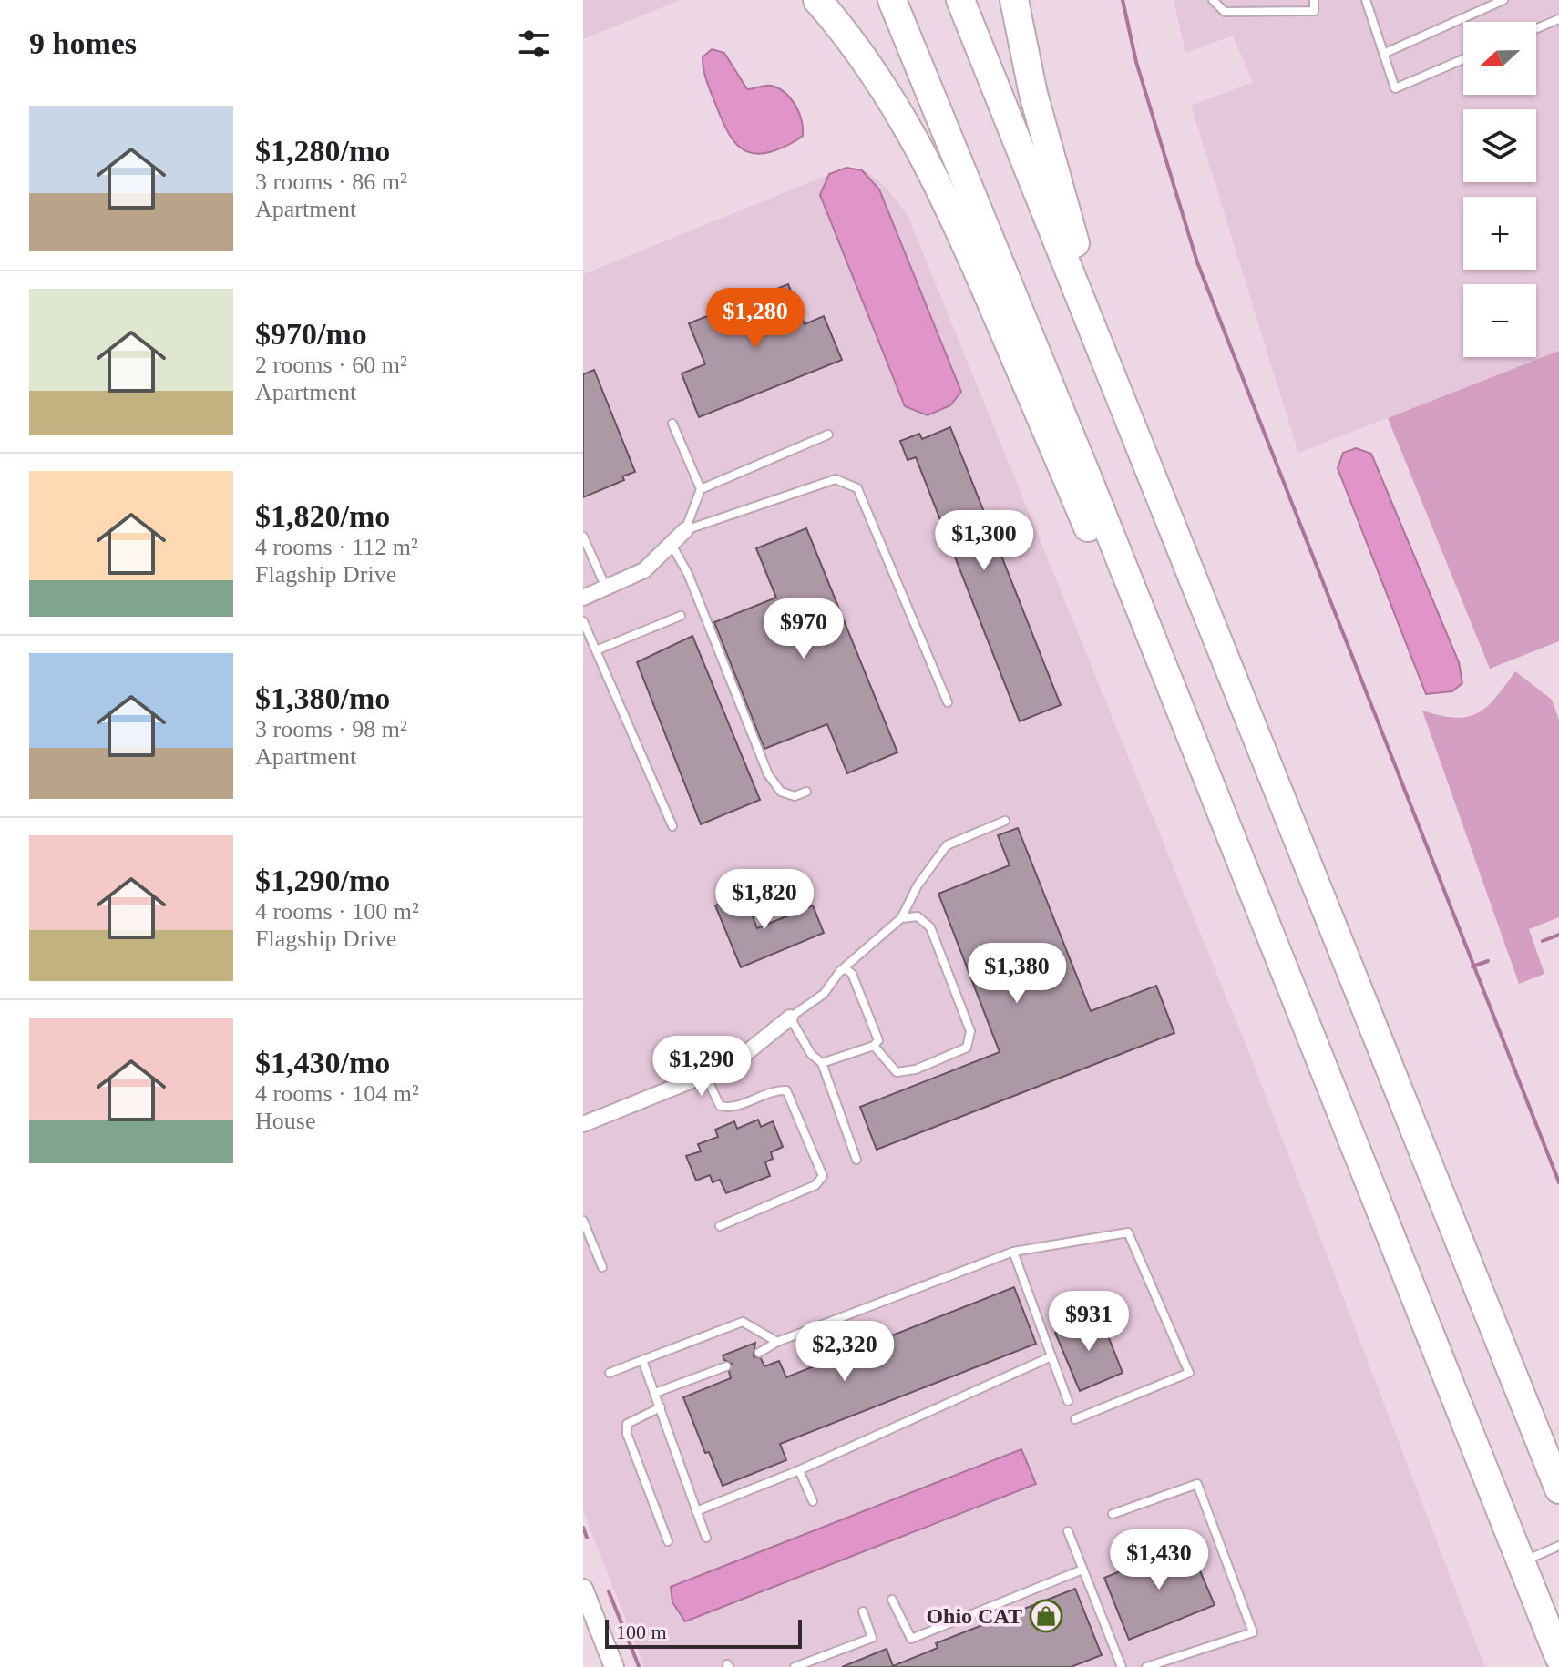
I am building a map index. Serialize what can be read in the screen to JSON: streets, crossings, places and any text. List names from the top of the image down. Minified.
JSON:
{"places":{"shop":["Ohio CAT"]},"scale_bar":"100 m","north":"left","page":{"heading":"9 homes","map_buttons":["+","−"],"list":[{"name":"$1,280/mo","note":"3 rooms · 86 m² · Apartment"},{"name":"$970/mo","note":"2 rooms · 60 m² · Apartment"},{"name":"$1,820/mo","note":"4 rooms · 112 m² · Flagship Drive"},{"name":"$1,380/mo","note":"3 rooms · 98 m² · Apartment"},{"name":"$1,290/mo","note":"4 rooms · 100 m² · Flagship Drive"},{"name":"$1,430/mo","note":"4 rooms · 104 m² · House"}],"price":["$1,280","$1,300","$970","$1,820","$1,380","$1,290","$931","$2,320","$1,430"],"scale":"100 m"}}
